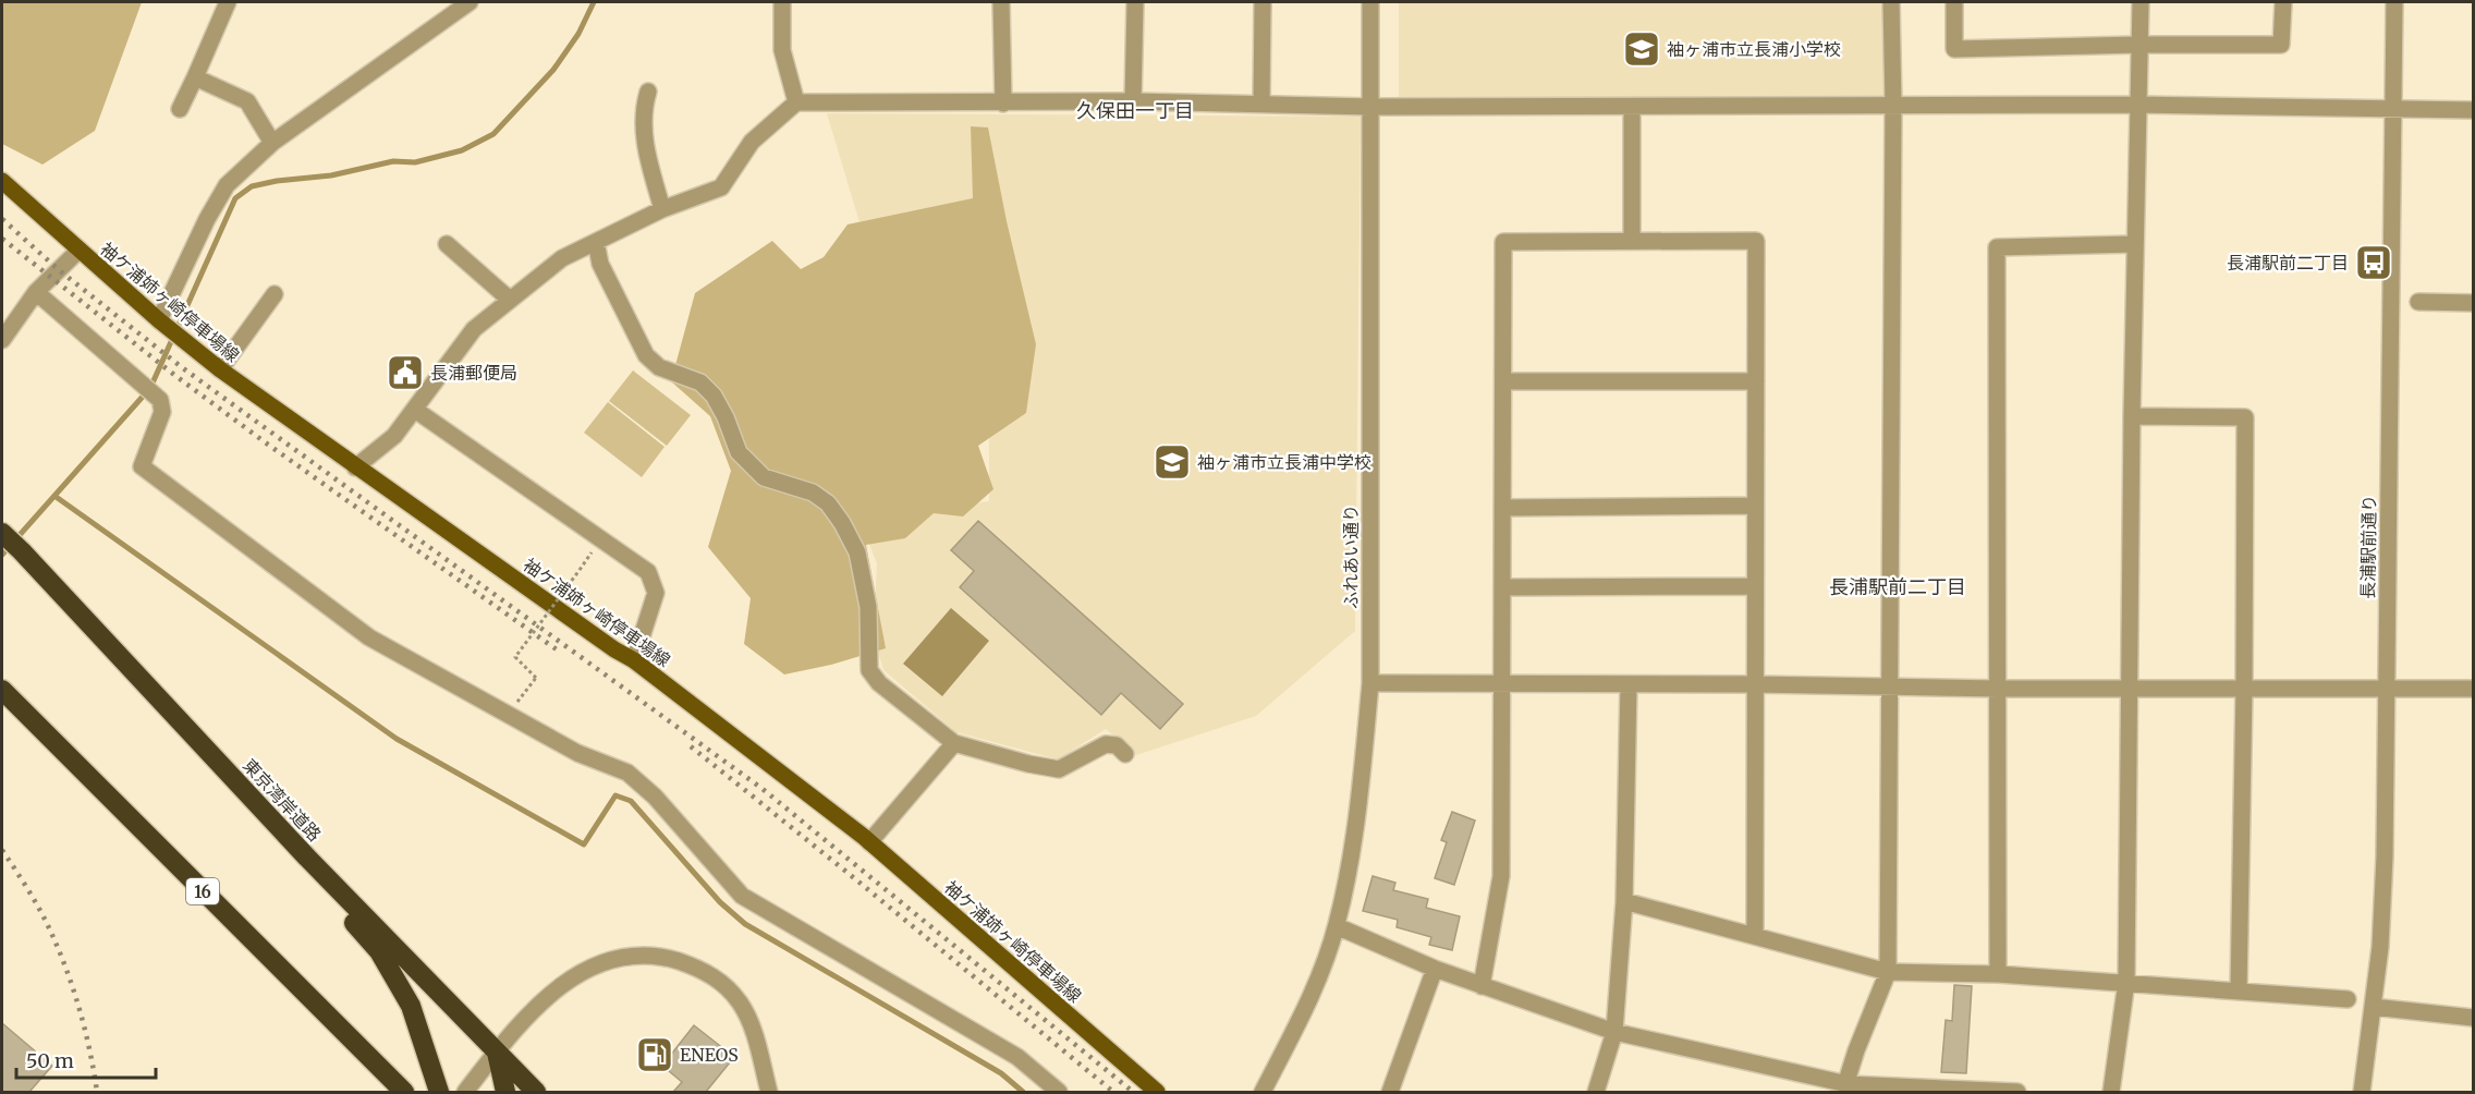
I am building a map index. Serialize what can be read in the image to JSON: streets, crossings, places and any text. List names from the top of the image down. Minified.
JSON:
{"streets":{"highway":["東京湾岸道路","16"],"main road":["袖ケ浦姉ヶ崎停車場線"],"street":["長浦駅前通り","ふれあい通り"]},"districts":["久保田一丁目","長浦駅前二丁目"],"places":{"school or university":["袖ヶ浦市立長浦小学校","袖ヶ浦市立長浦中学校"],"bus stop":["長浦駅前二丁目"],"public building":["長浦郵便局"],"fuel station":["ENEOS"]},"scale_bar":"50 m"}
